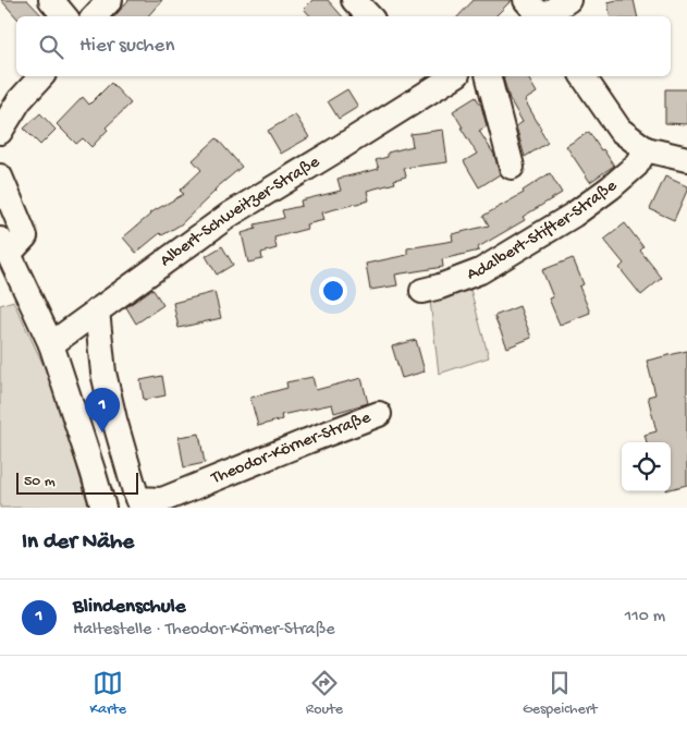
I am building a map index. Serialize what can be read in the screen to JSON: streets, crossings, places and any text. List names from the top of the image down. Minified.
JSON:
{"streets":{"street":["Albert-Schweitzer-Straße","Adalbert-Stifter-Straße","Theodor-Körner-Straße"]},"crossings":[["Albert-Schweitzer-Straße","Theodor-Körner-Straße"]],"scale_bar":"50 m","page":{"search":"Hier suchen","pins":"1","scale":"50 m","heading":"In der Nähe","list":[{"mark":"1","name":"Blindenschule","note":"Haltestelle · Theodor-Körner-Straße","value":"110 m"}],"nav":["Karte","Route","Gespeichert"]}}
